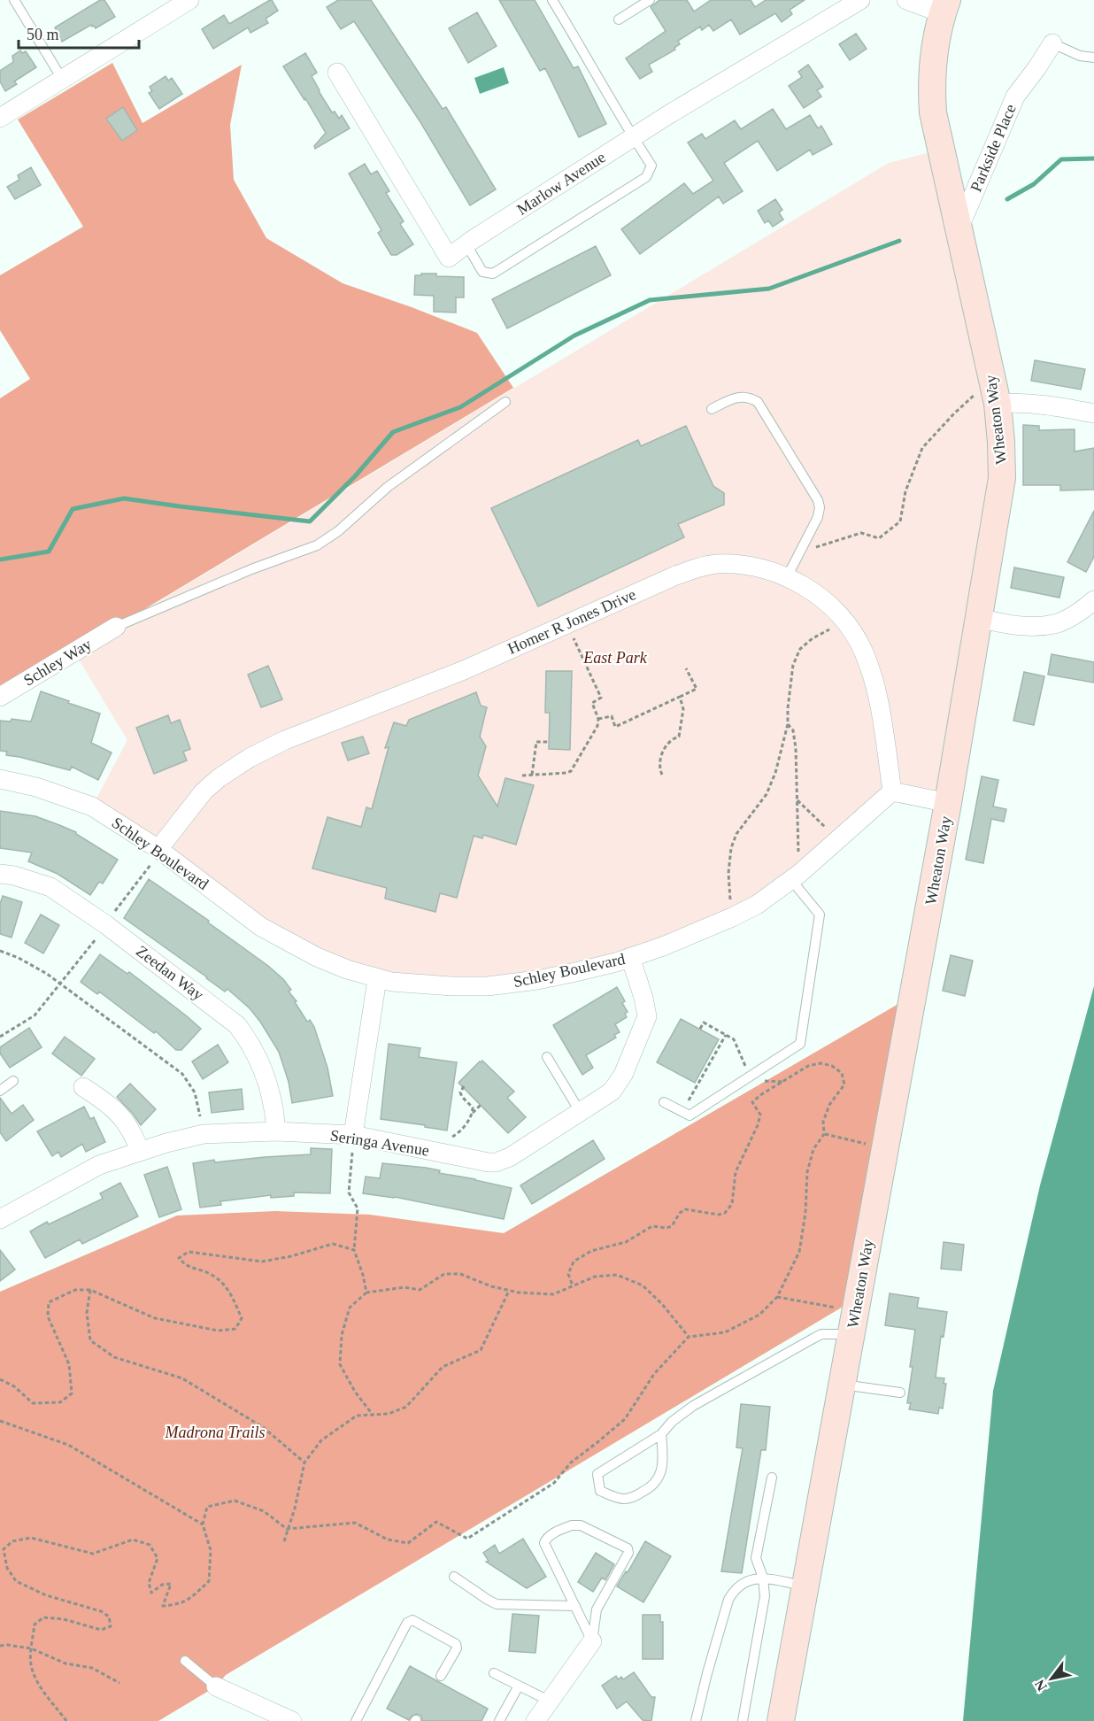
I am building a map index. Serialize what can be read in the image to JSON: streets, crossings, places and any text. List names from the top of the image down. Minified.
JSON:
{"streets":{"main road":["Wheaton Way"],"street":["Parkside Place","Marlow Avenue","Homer R Jones Drive","Schley Way","Schley Boulevard","Zeedan Way","Seringa Avenue"]},"crossings":[["Parkside Place","Wheaton Way"],["Homer R Jones Drive","Schley Boulevard"],["Schley Boulevard","Seringa Avenue"],["Zeedan Way","Seringa Avenue"]],"parks":["East Park","Madrona Trails"],"scale_bar":"50 m","north":"bottom left"}
